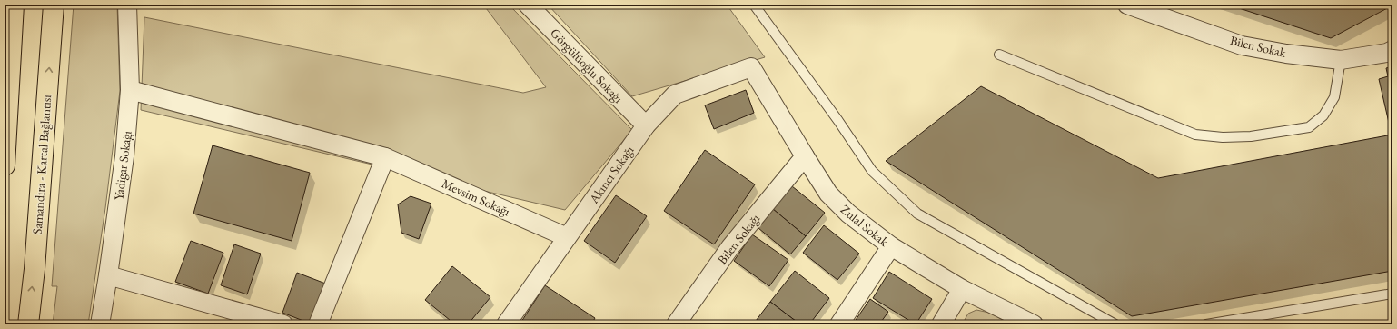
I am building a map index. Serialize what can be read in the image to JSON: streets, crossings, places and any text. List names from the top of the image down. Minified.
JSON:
{"streets":{"highway":["Samandıra - Kartal Bağlantısı"],"street":["Bilen Sokak","Görgülüoğlu Sokağı","Yadigar Sokağı","Akıncı Sokağı","Mevsim Sokağı","Zulal Sokak","Bilen Sokağı"]},"crossings":[["Görgülüoğlu Sokağı","Akıncı Sokağı"],["Yadigar Sokağı","Mevsim Sokağı"],["Akıncı Sokağı","Mevsim Sokağı"],["Akıncı Sokağı","Zulal Sokak"],["Zulal Sokak","Bilen Sokağı"]]}
